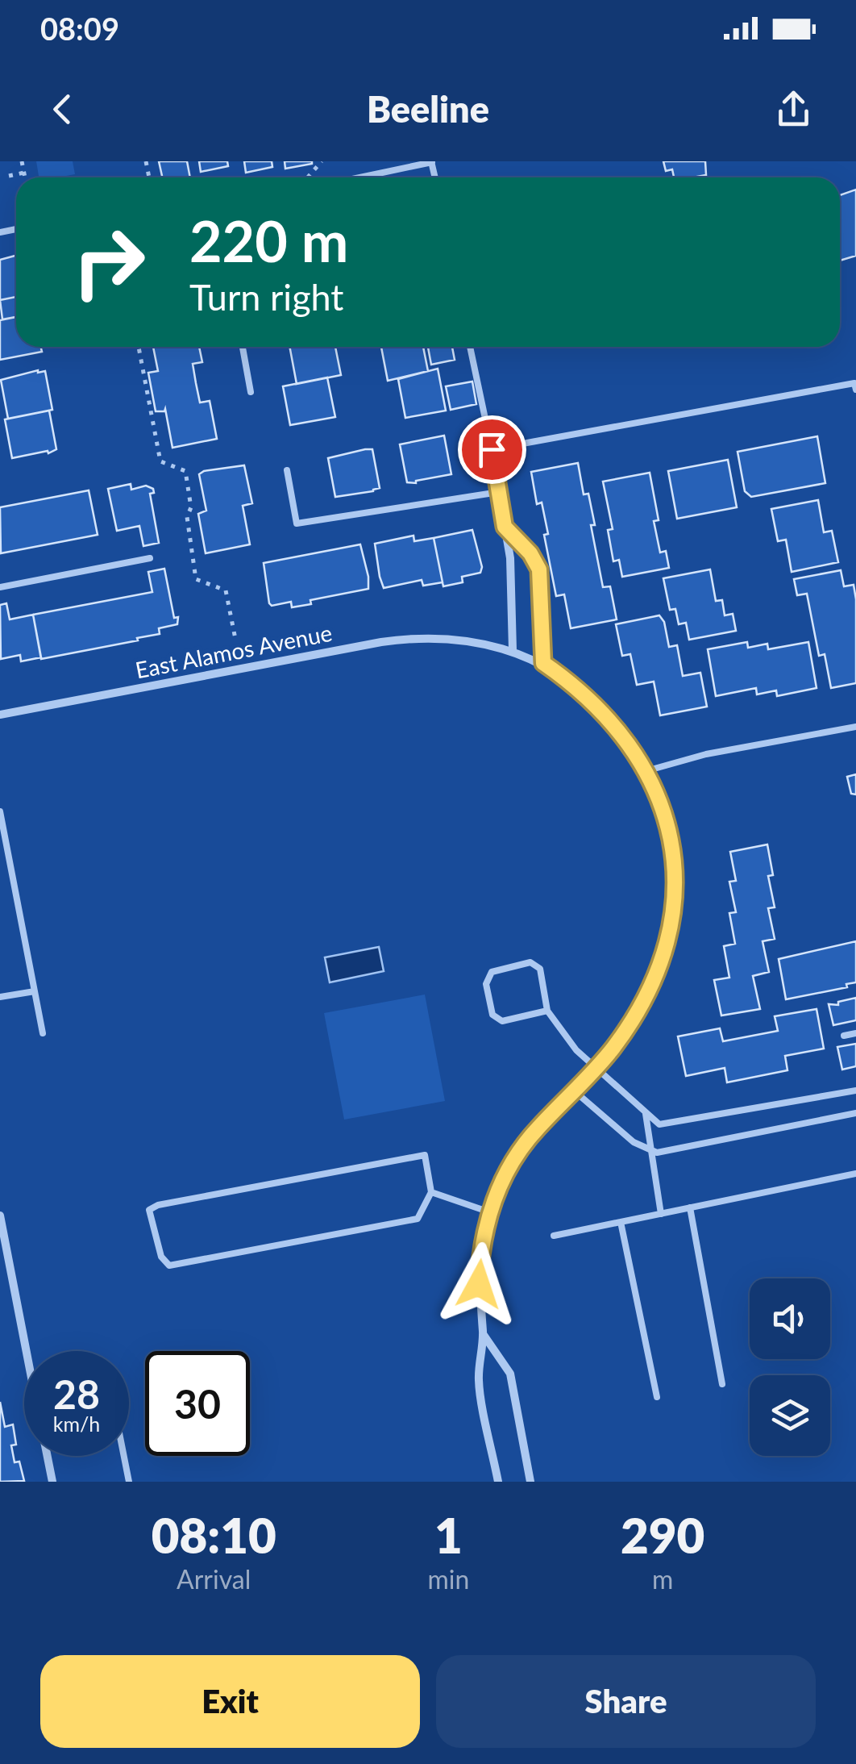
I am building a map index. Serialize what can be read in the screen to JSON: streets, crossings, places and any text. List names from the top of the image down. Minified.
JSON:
{"streets":{"street":["East Alamos Avenue"]},"page":{"status":"08:09","header":"Beeline","turn":["220 m","Turn right"],"speed":"28 km/h","limit":"30","eta":["08:10","Arrival","1","min","290","m"],"buttons":["Exit","Share"]}}
